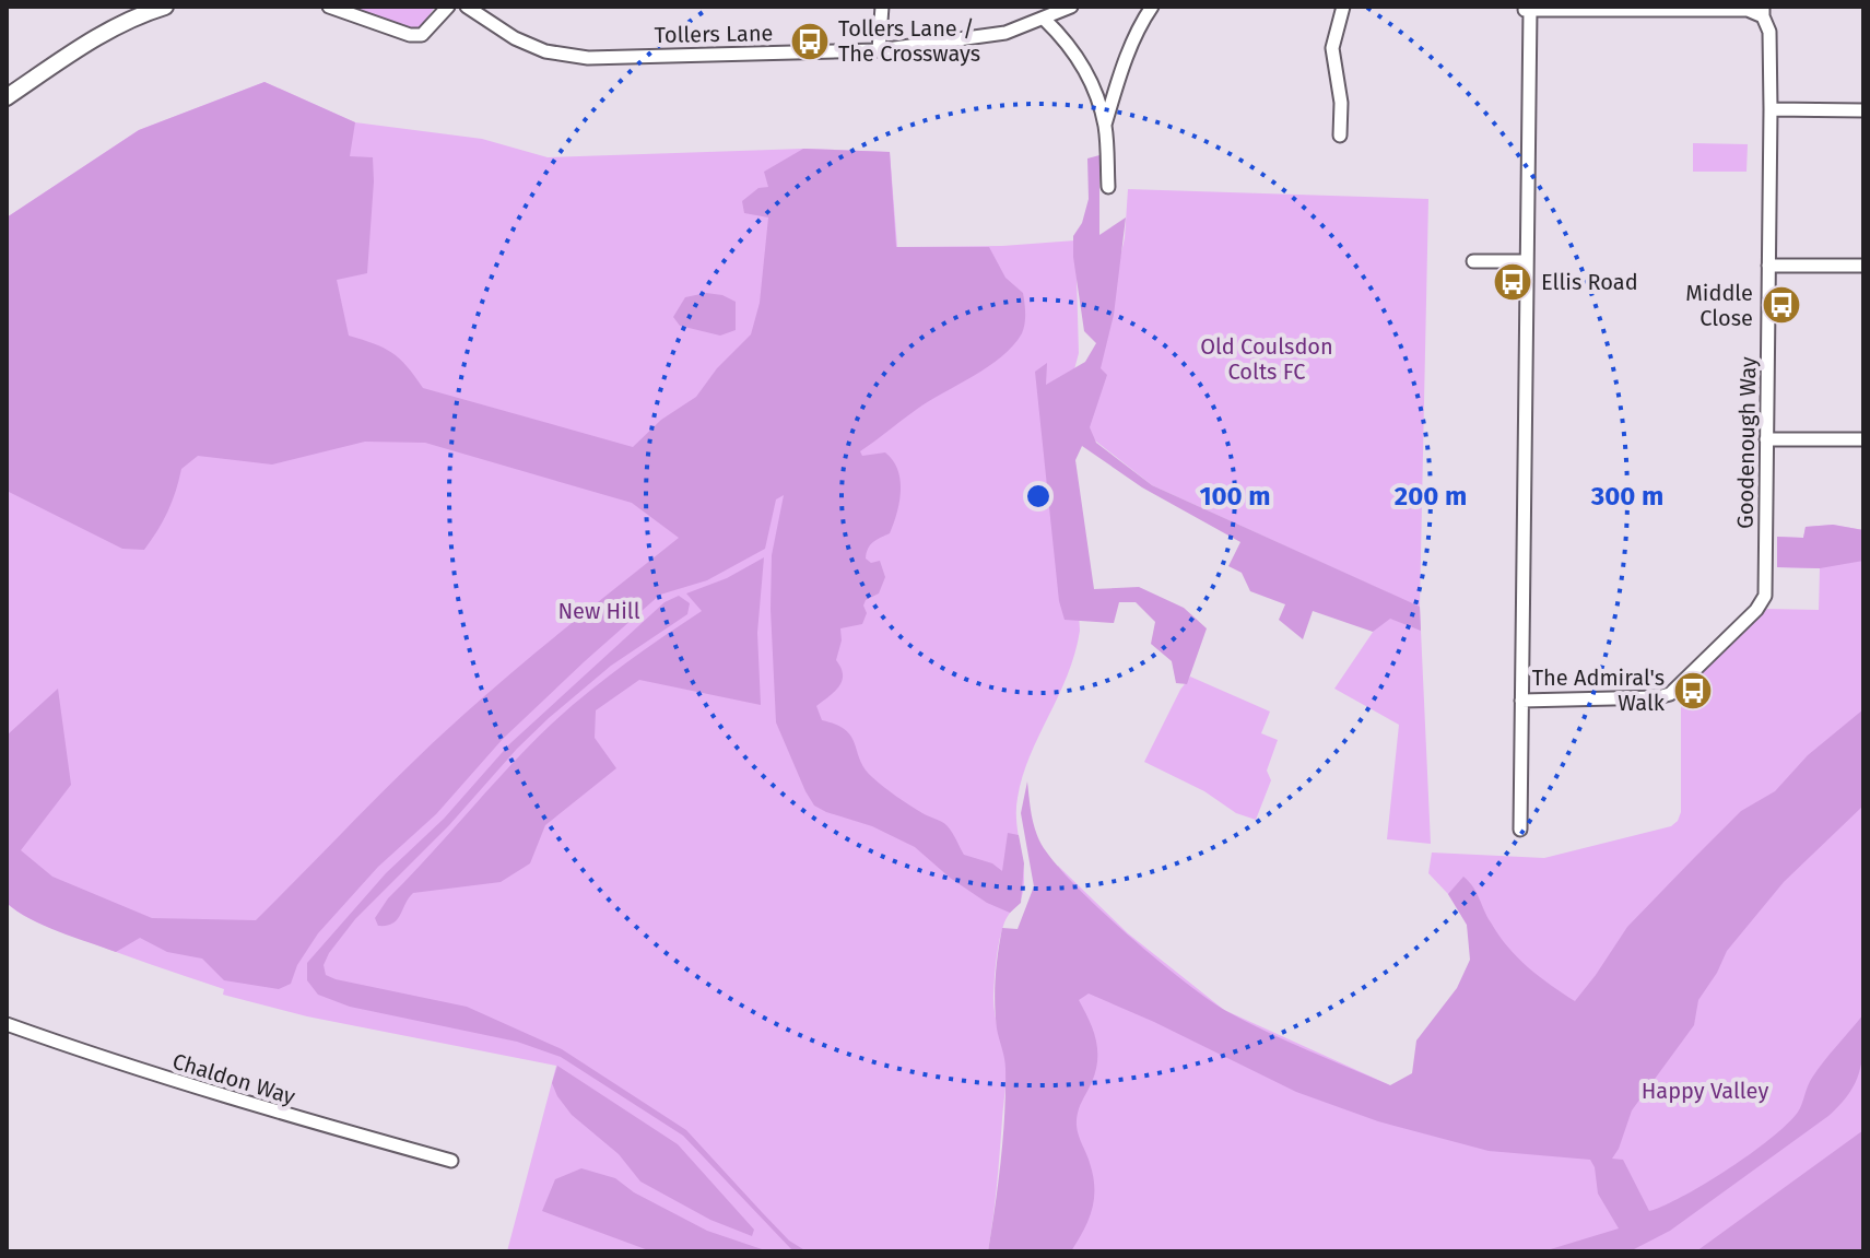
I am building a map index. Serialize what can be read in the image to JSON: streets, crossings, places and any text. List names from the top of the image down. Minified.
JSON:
{"streets":{"street":["Tollers Lane","Goodenough Way","Chaldon Way"]},"parks":["Old Coulsdon Colts FC","New Hill","Happy Valley"],"places":{"bus stop":["Tollers Lane / The Crossways","Ellis Road","Middle Close","The Admiral's Walk"]},"rings":["100 m","200 m","300 m"]}
